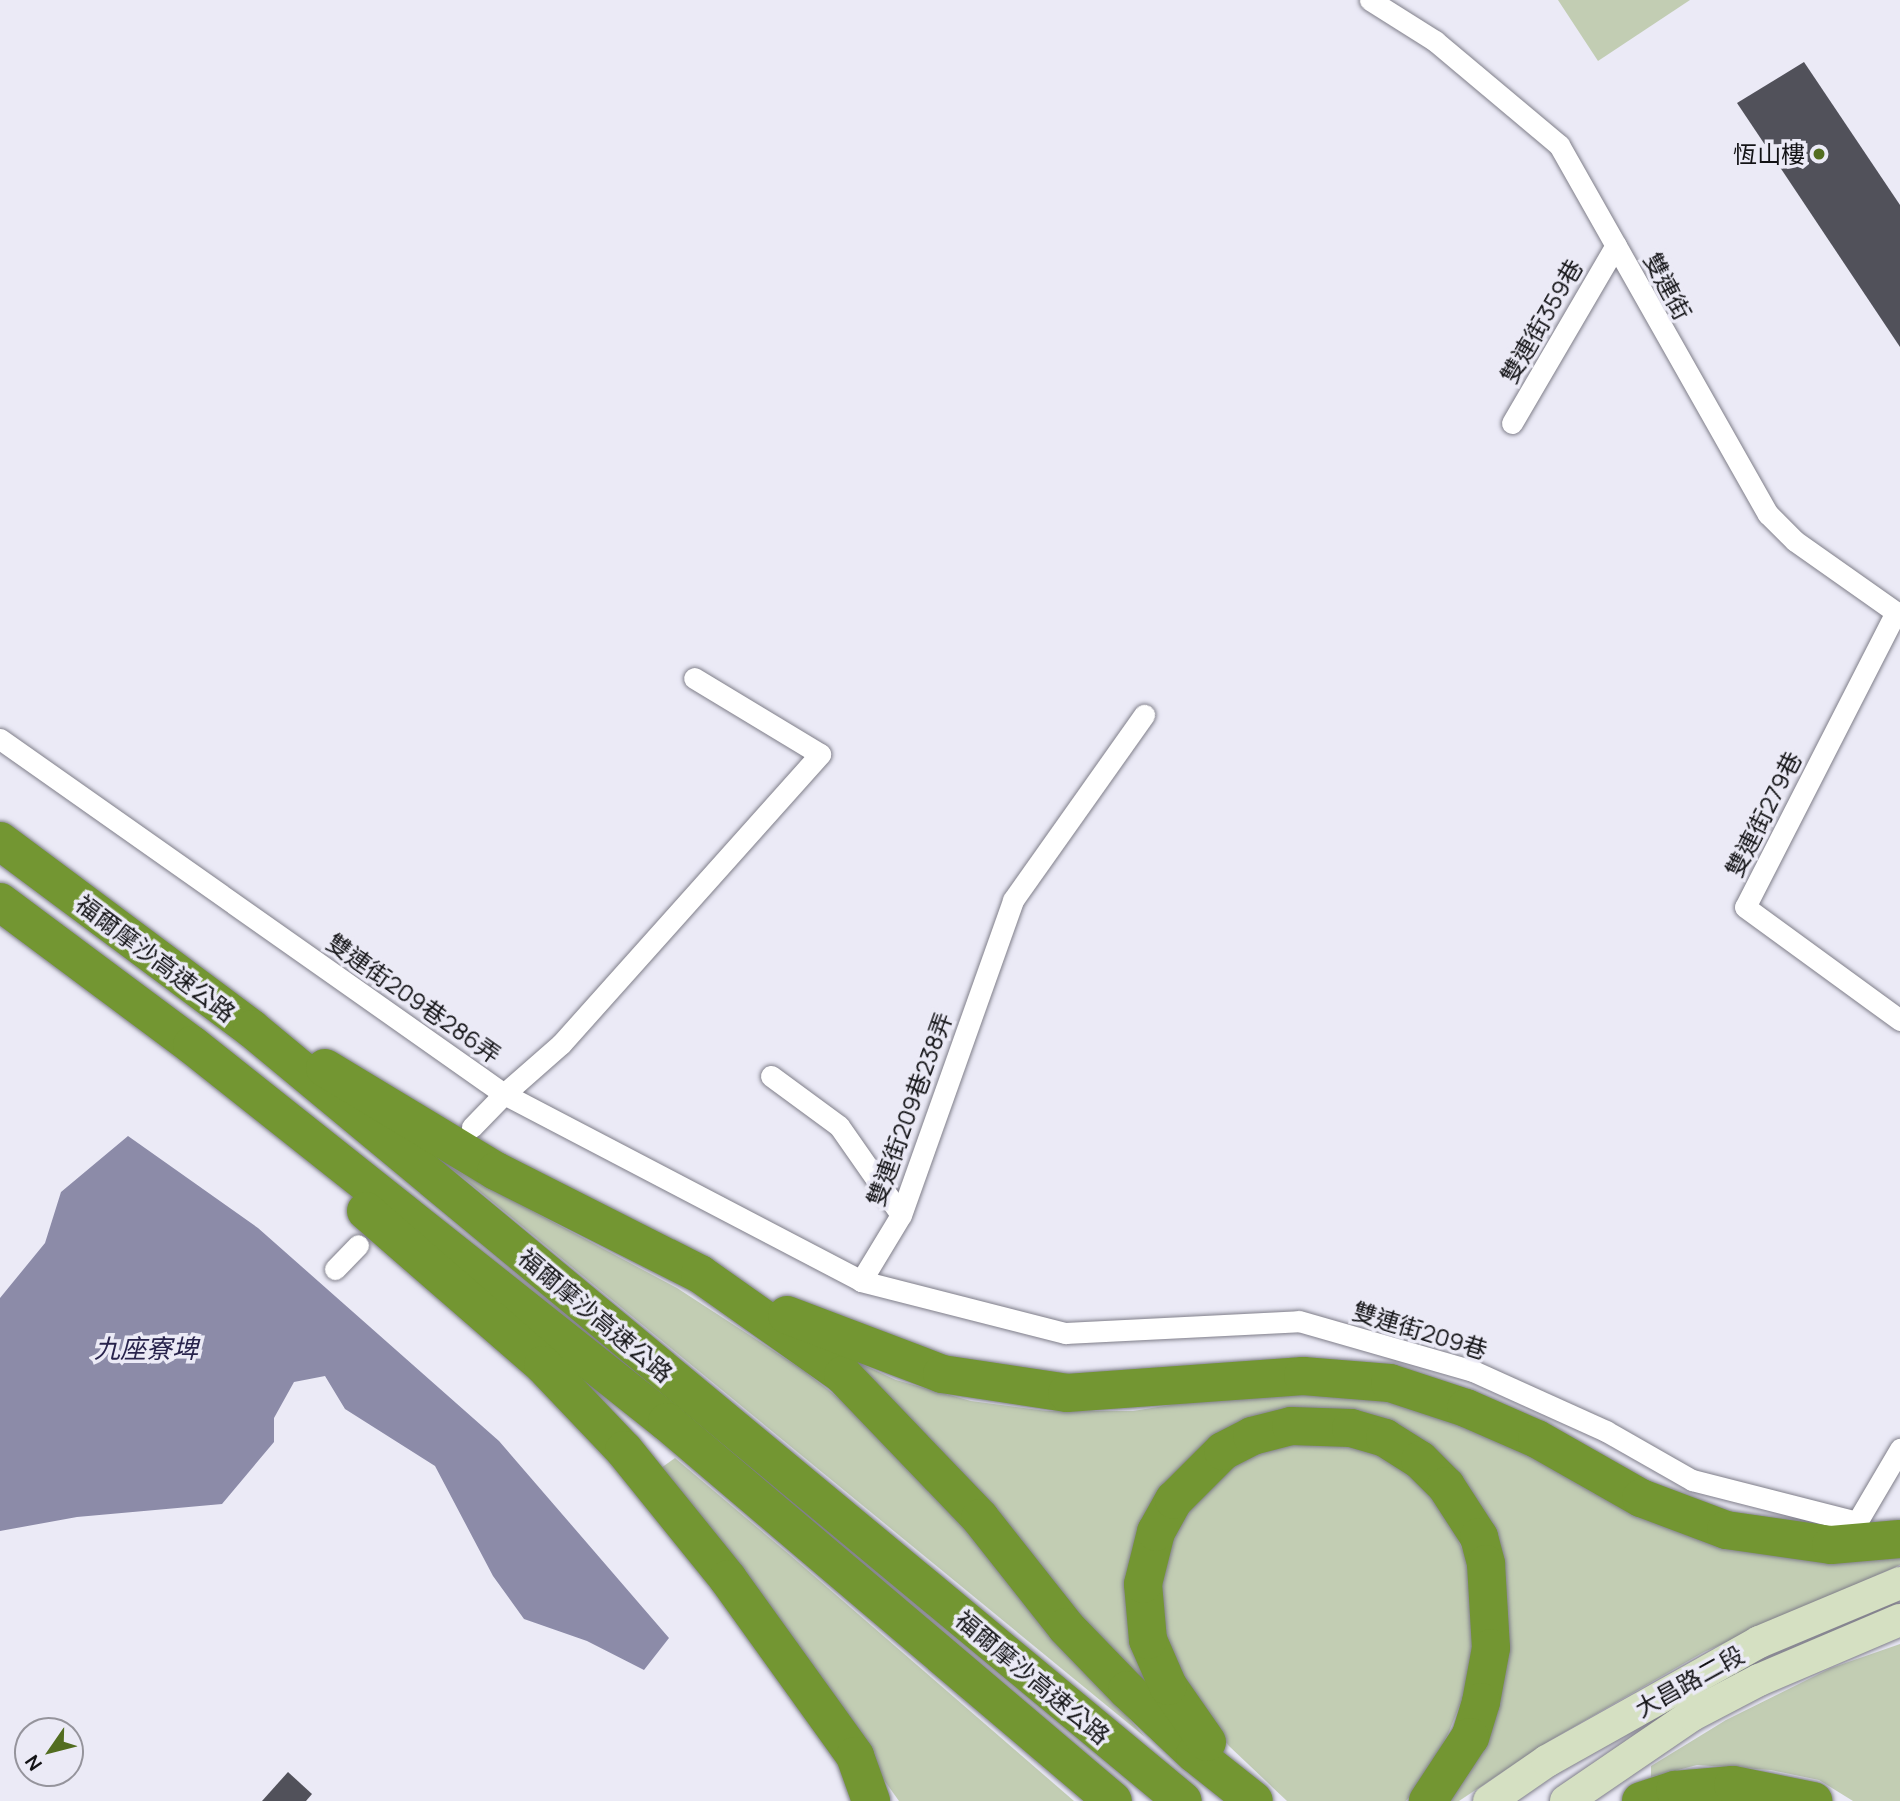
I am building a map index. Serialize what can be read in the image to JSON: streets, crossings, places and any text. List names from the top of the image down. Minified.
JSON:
{"streets":{"highway":["福爾摩沙高速公路"],"main road":["大昌路二段"],"street":["雙連街","雙連街359巷","雙連街279巷","雙連街209巷286弄","雙連街209巷238弄","雙連街209巷"]},"crossings":[["雙連街","雙連街359巷"],["雙連街","雙連街279巷"],["雙連街209巷238弄","雙連街209巷"]],"water":["九座寮埤"],"places":["恆山樓"],"north":"bottom left"}
